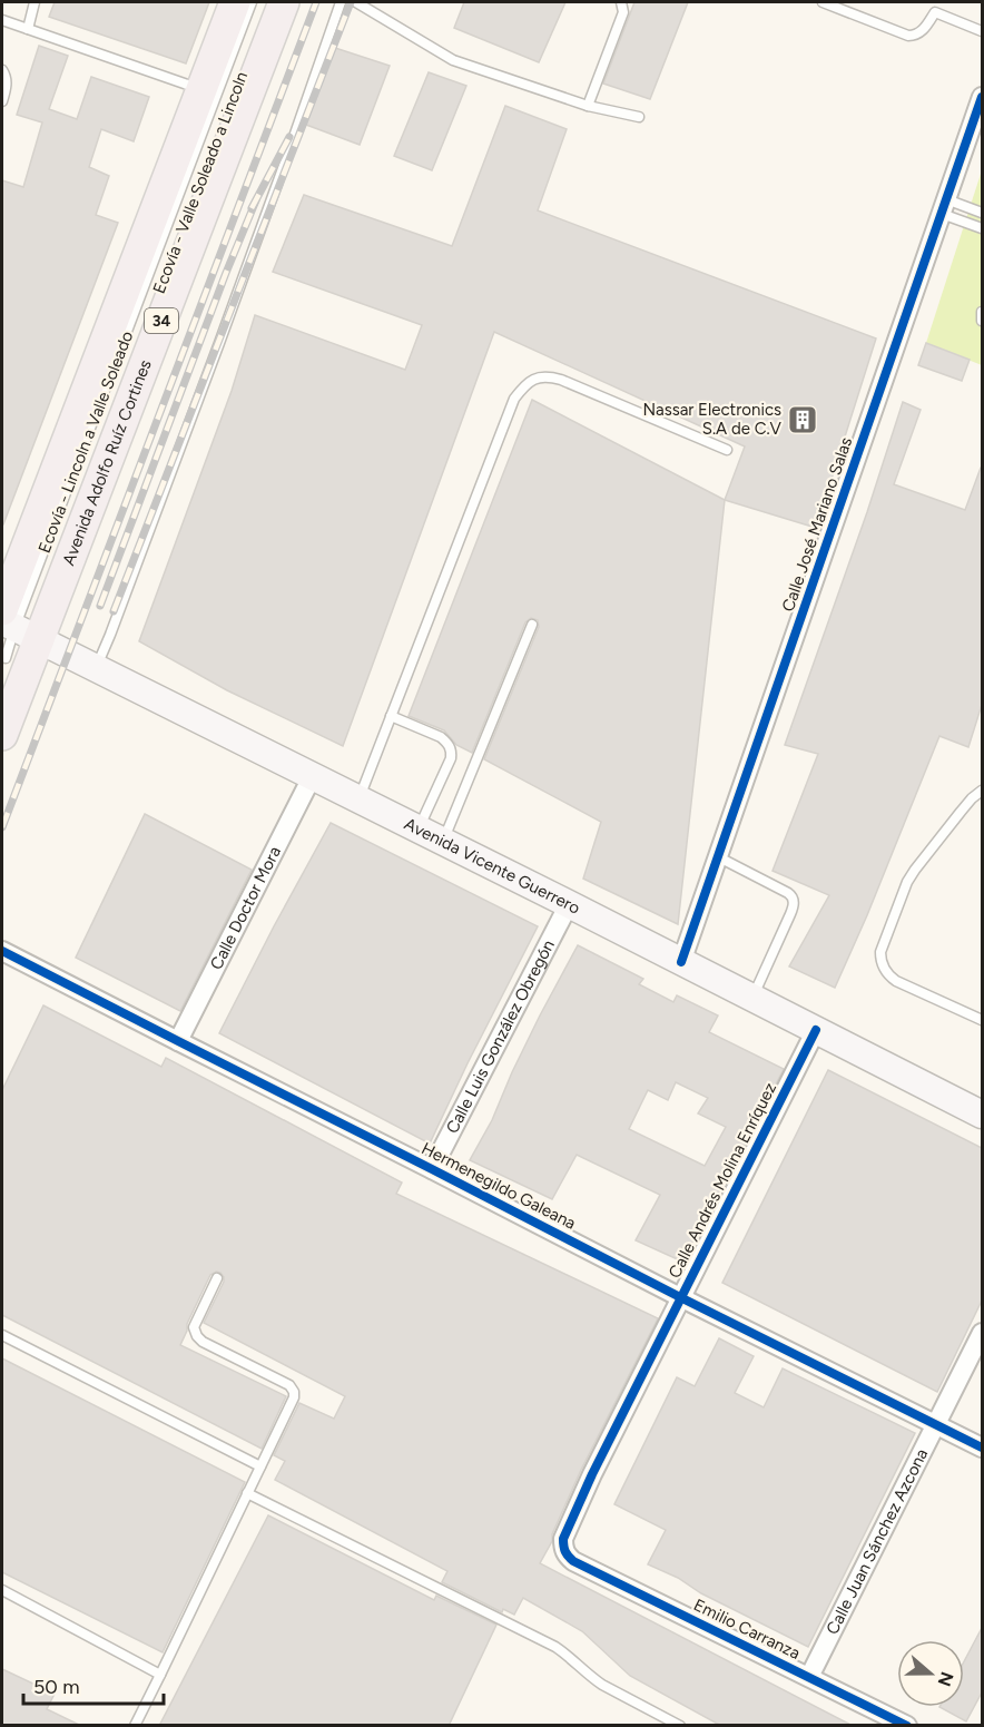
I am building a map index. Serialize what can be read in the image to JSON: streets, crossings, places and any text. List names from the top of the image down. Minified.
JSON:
{"streets":{"main road":["34","Avenida Adolfo Ruíz Cortines","Avenida Vicente Guerrero"],"street":["Calle José Mariano Salas","Calle Doctor Mora","Calle Luis González Obregón","Calle Andrés Molina Enríquez","Hermenegildo Galeana","Calle Juan Sánchez Azcona","Emilio Carranza"],"lane":["Ecovía - Lincoln a Valle Soleado"]},"crossings":[["Ecovía - Lincoln a Valle Soleado","Avenida Adolfo Ruíz Cortines"],["Ecovía - Lincoln a Valle Soleado","Avenida Vicente Guerrero"],["Avenida Adolfo Ruíz Cortines","Avenida Vicente Guerrero"],["Calle José Mariano Salas","Avenida Vicente Guerrero"],["Avenida Vicente Guerrero","Calle Doctor Mora"],["Avenida Vicente Guerrero","Calle Luis González Obregón"],["Avenida Vicente Guerrero","Calle Andrés Molina Enríquez"],["Calle Doctor Mora","Hermenegildo Galeana"],["Calle Luis González Obregón","Hermenegildo Galeana"],["Calle Andrés Molina Enríquez","Hermenegildo Galeana"],["Calle Andrés Molina Enríquez","Emilio Carranza"],["Hermenegildo Galeana","Calle Juan Sánchez Azcona"],["Calle Juan Sánchez Azcona","Emilio Carranza"]],"places":{"building":["Nassar Electronics S.A de C.V"]},"scale_bar":"50 m","north":"right"}
